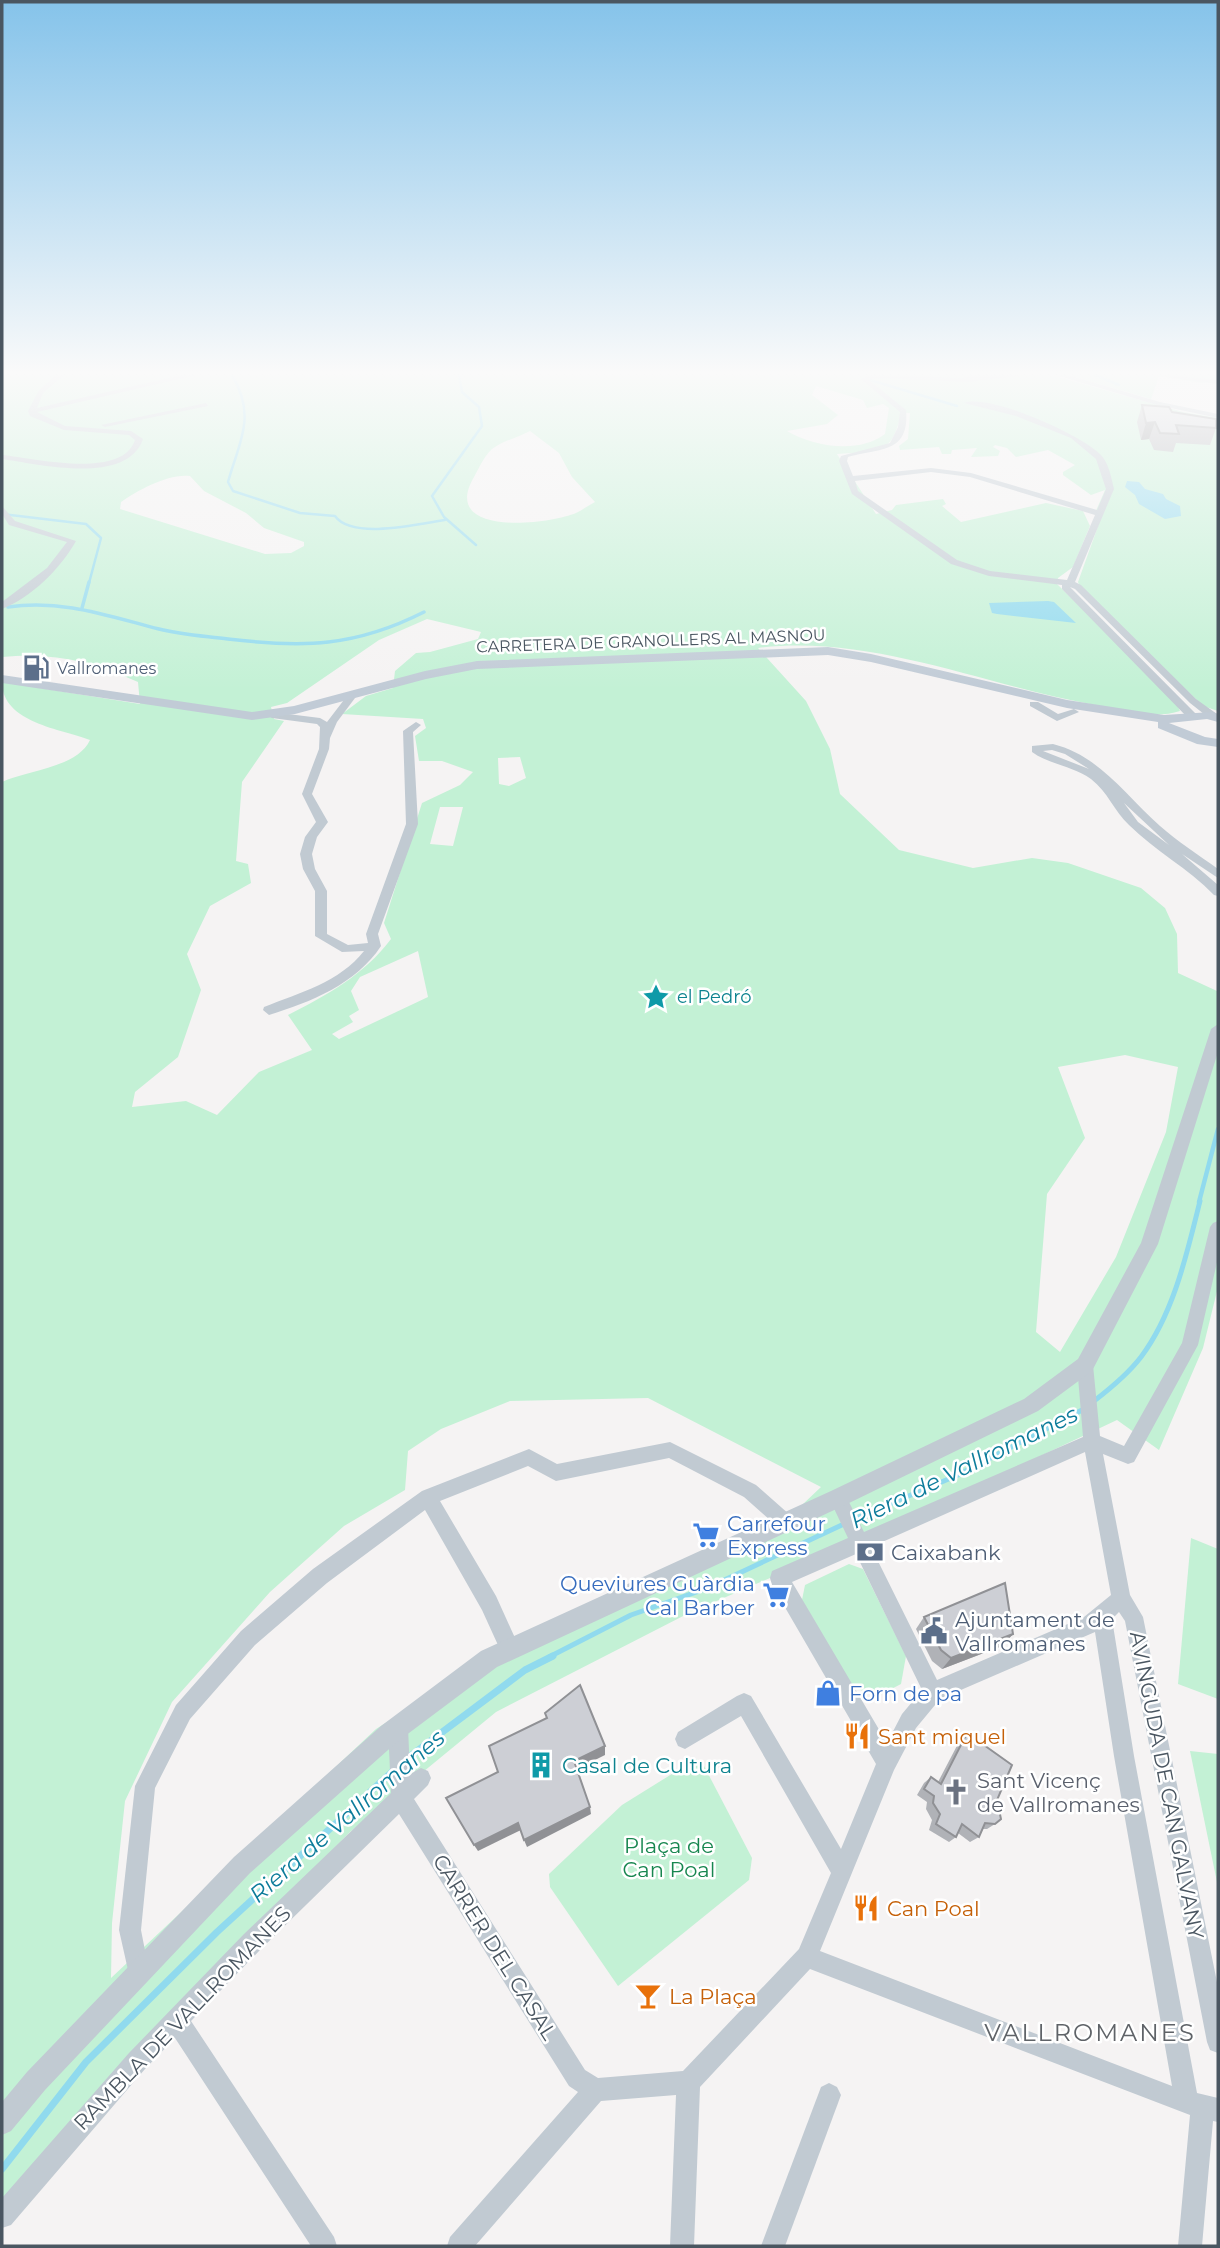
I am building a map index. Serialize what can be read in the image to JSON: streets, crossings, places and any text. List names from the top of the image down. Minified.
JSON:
{"streets":{"main road":["CARRETERA DE GRANOLLERS AL MASNOU"],"street":["AVINGUDA DE CAN GALVANY","CARRER DEL CASAL","RAMBLA DE VALLROMANES"]},"crossings":[["CARRER DEL CASAL","RAMBLA DE VALLROMANES"]],"districts":["VALLROMANES"],"water":["Riera de Vallromanes"],"parks":["Plaça de Can Poal"],"places":{"fuel station":["Vallromanes"],"place":["el Pedró"],"supermarket":["Carrefour Express","Queviures Guàrdia Cal Barber"],"bank":["Caixabank"],"public building":["Ajuntament de Vallromanes"],"shop":["Forn de pa"],"restaurant":["Sant miquel","Can Poal"],"building":["Casal de Cultura"],"church":["Sant Vicenç de Vallromanes"],"bar":["La Plaça"]}}
